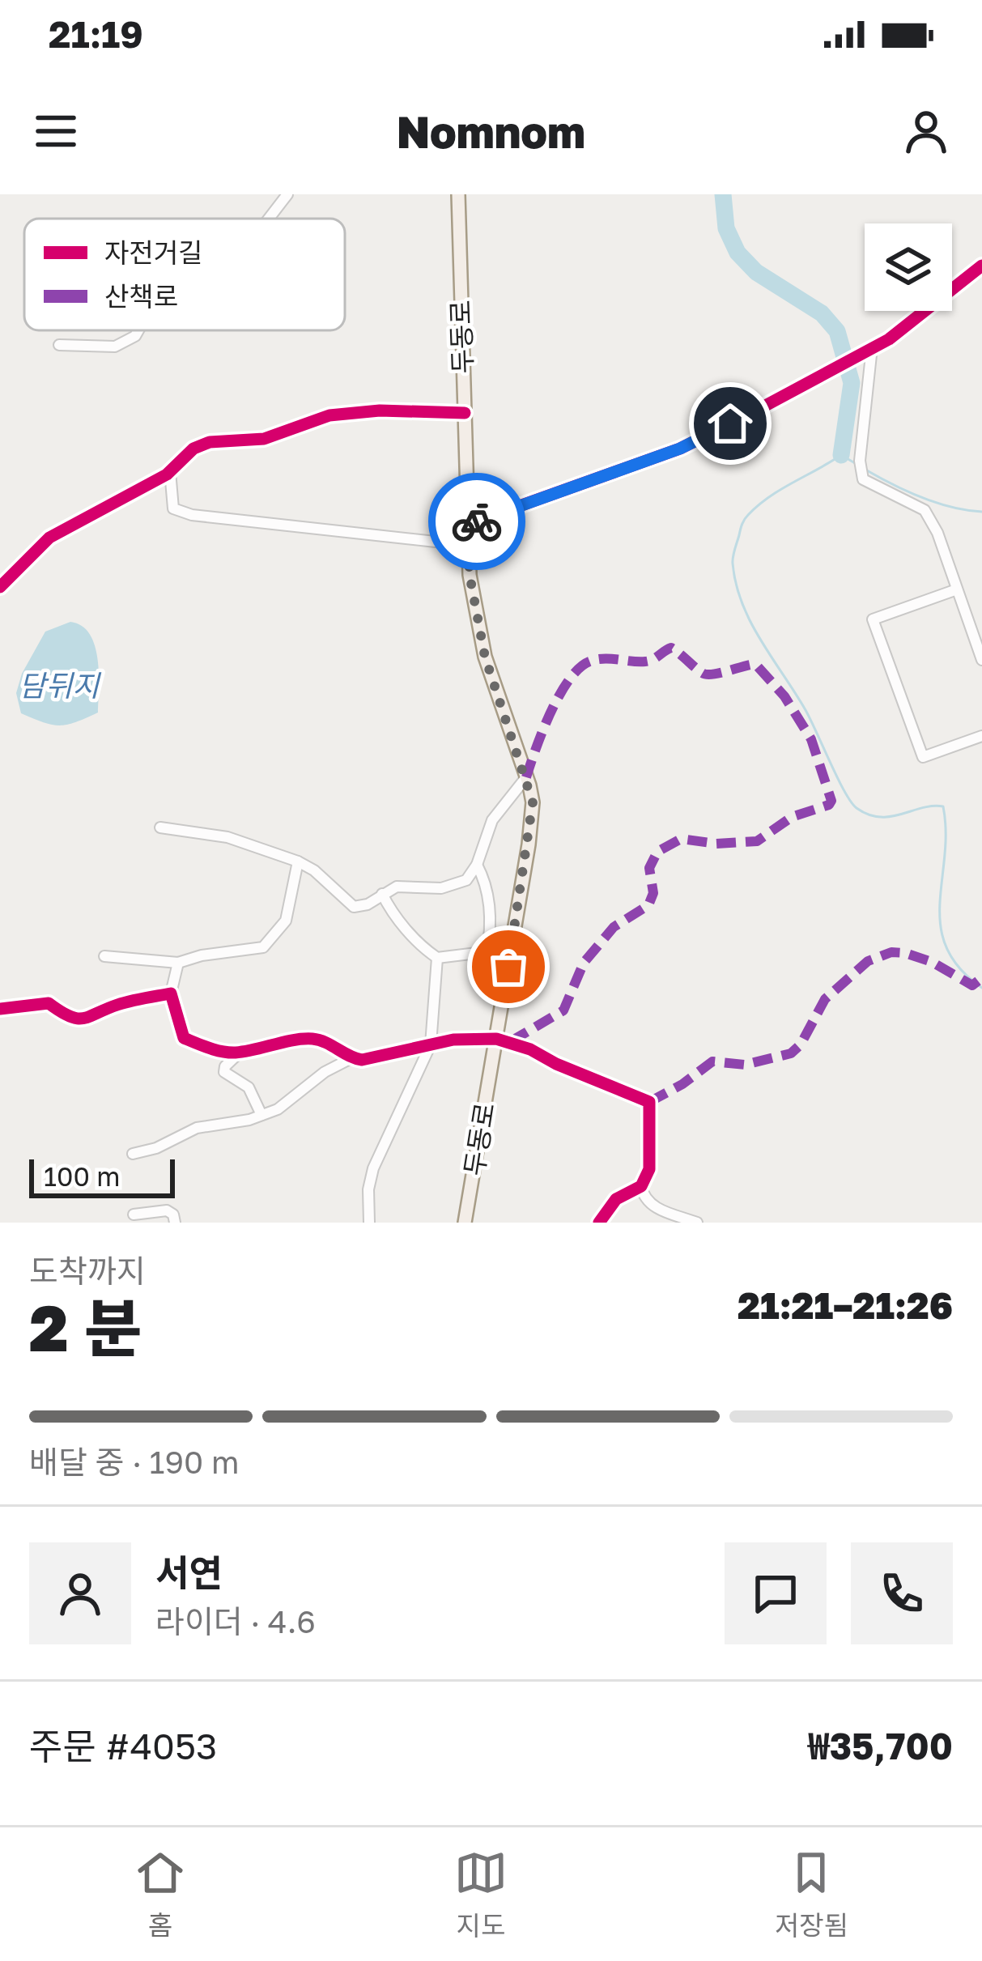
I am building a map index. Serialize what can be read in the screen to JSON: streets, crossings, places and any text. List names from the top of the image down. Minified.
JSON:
{"streets":{"main road":["두동로"]},"water":["담뒤지"],"legend":["자전거길","산책로"],"scale_bar":"100 m","page":{"status":"21:19","header":"Nomnom","scale":"100 m","heading":["2 분","도착까지","21:21–21:26"],"panel":["서연","라이더 · 4.6","주문 #4053","₩35,700"],"bar":"배달 중 · 190 m","tabs":["홈","지도","저장됨"]}}
